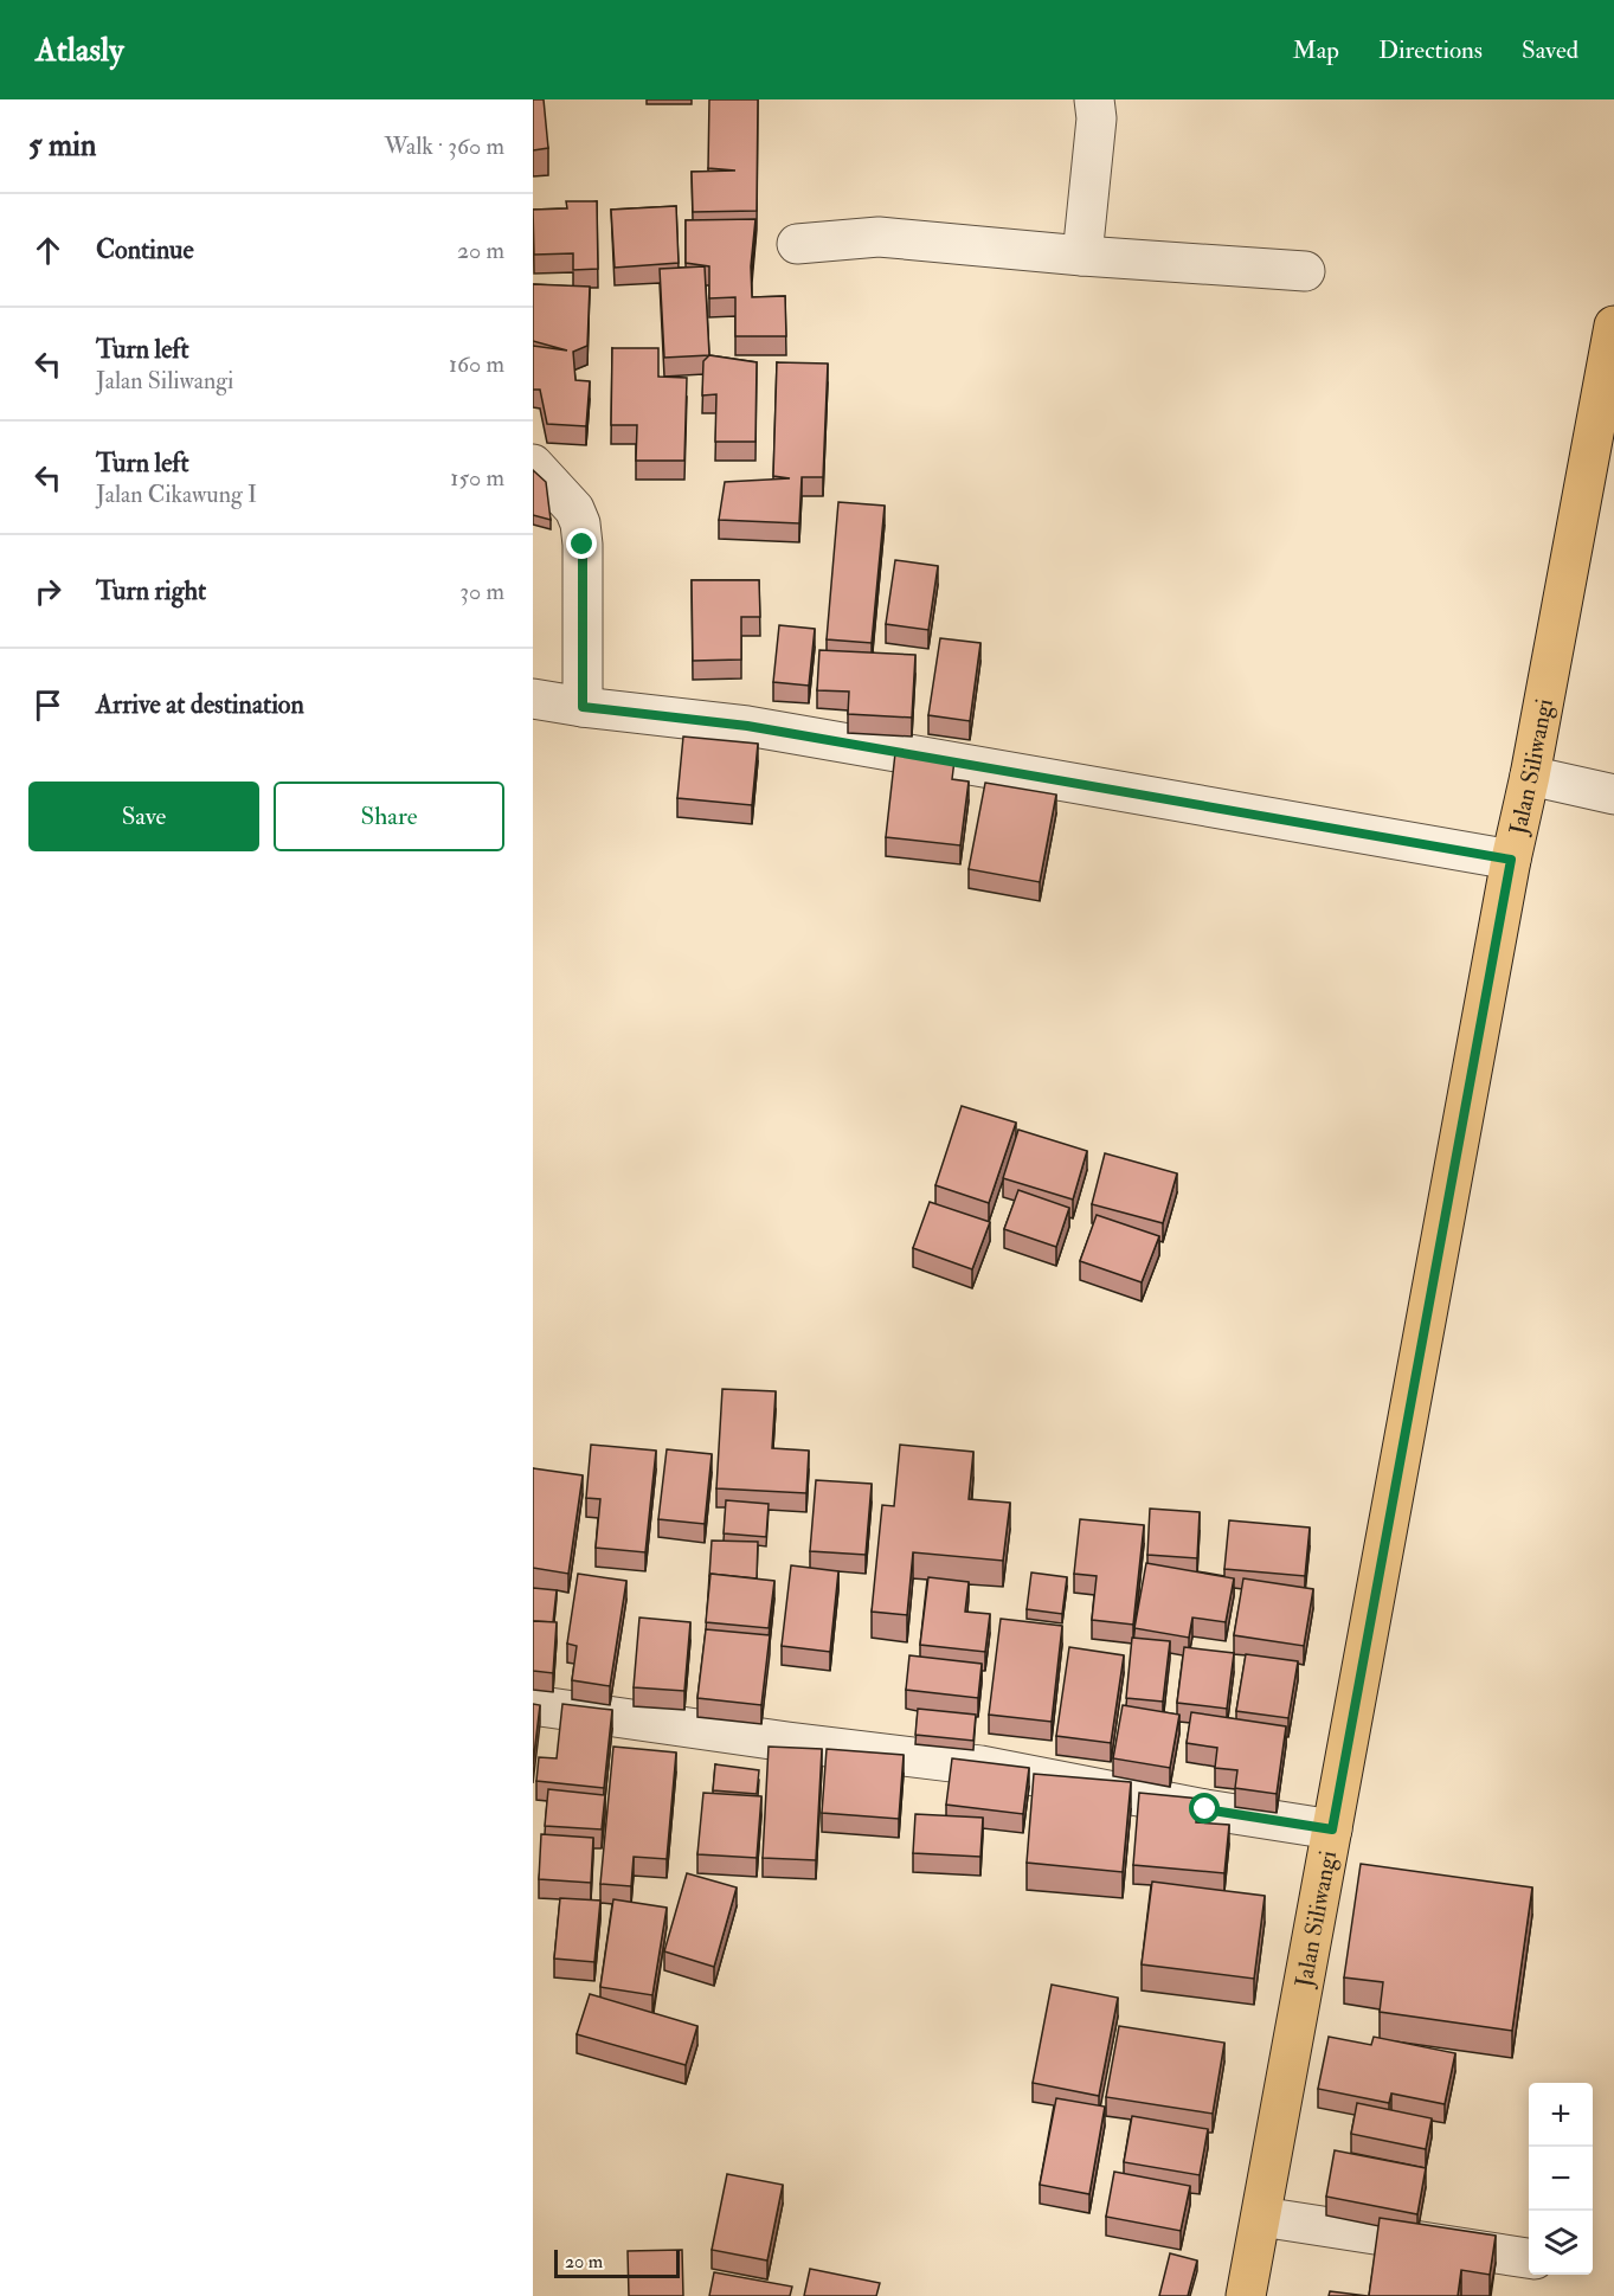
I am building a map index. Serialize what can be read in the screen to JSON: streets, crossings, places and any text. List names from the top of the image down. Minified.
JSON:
{"streets":{"main road":["Jalan Siliwangi"]},"scale_bar":"20 m","page":{"header":"Atlasly","nav":["Map","Directions","Saved"],"heading":["5 min","Walk · 360 m"],"list":[["Continue","20 m"],["Turn left","Jalan Siliwangi","160 m"],["Turn left","Jalan Cikawung I","150 m"],["Turn right","30 m"],"Arrive at destination"],"buttons":["Save","Share"],"map_buttons":["+","−"],"scale":"20 m"}}
